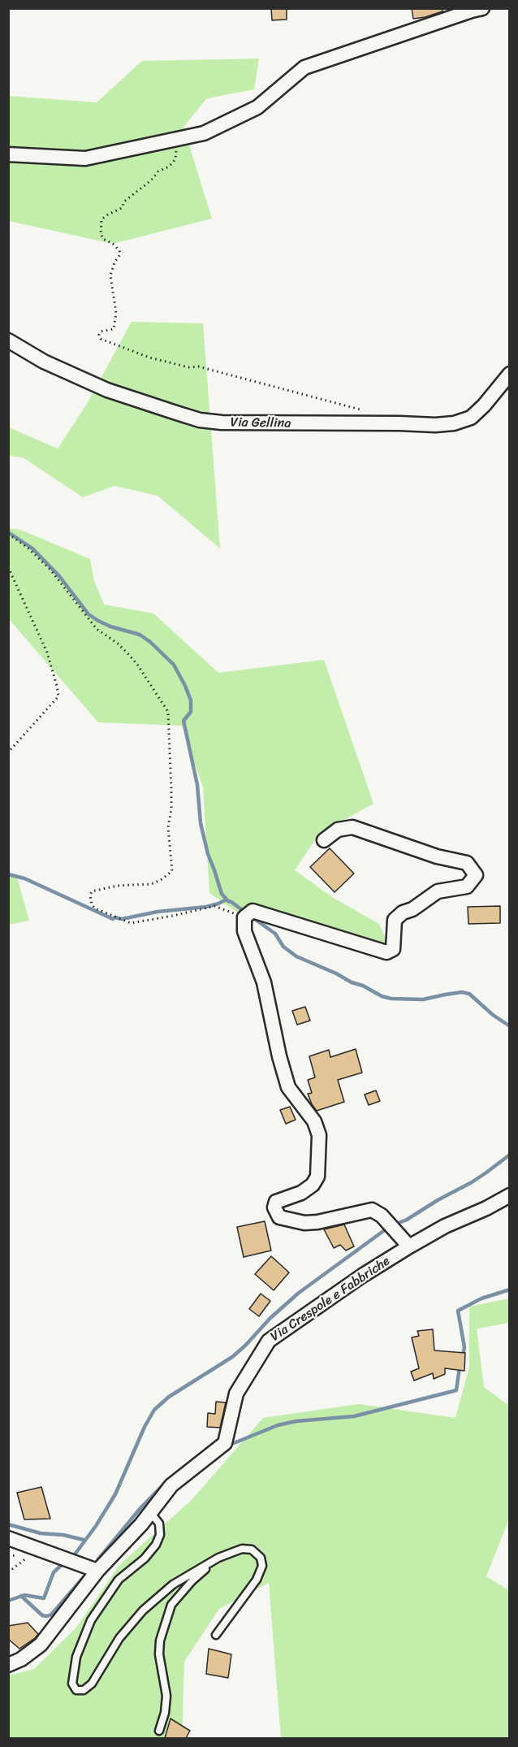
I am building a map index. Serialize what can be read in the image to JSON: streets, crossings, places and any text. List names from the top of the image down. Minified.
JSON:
{"streets":{"street":["Via Gellina","Via Crespole e Fabbriche"]}}
